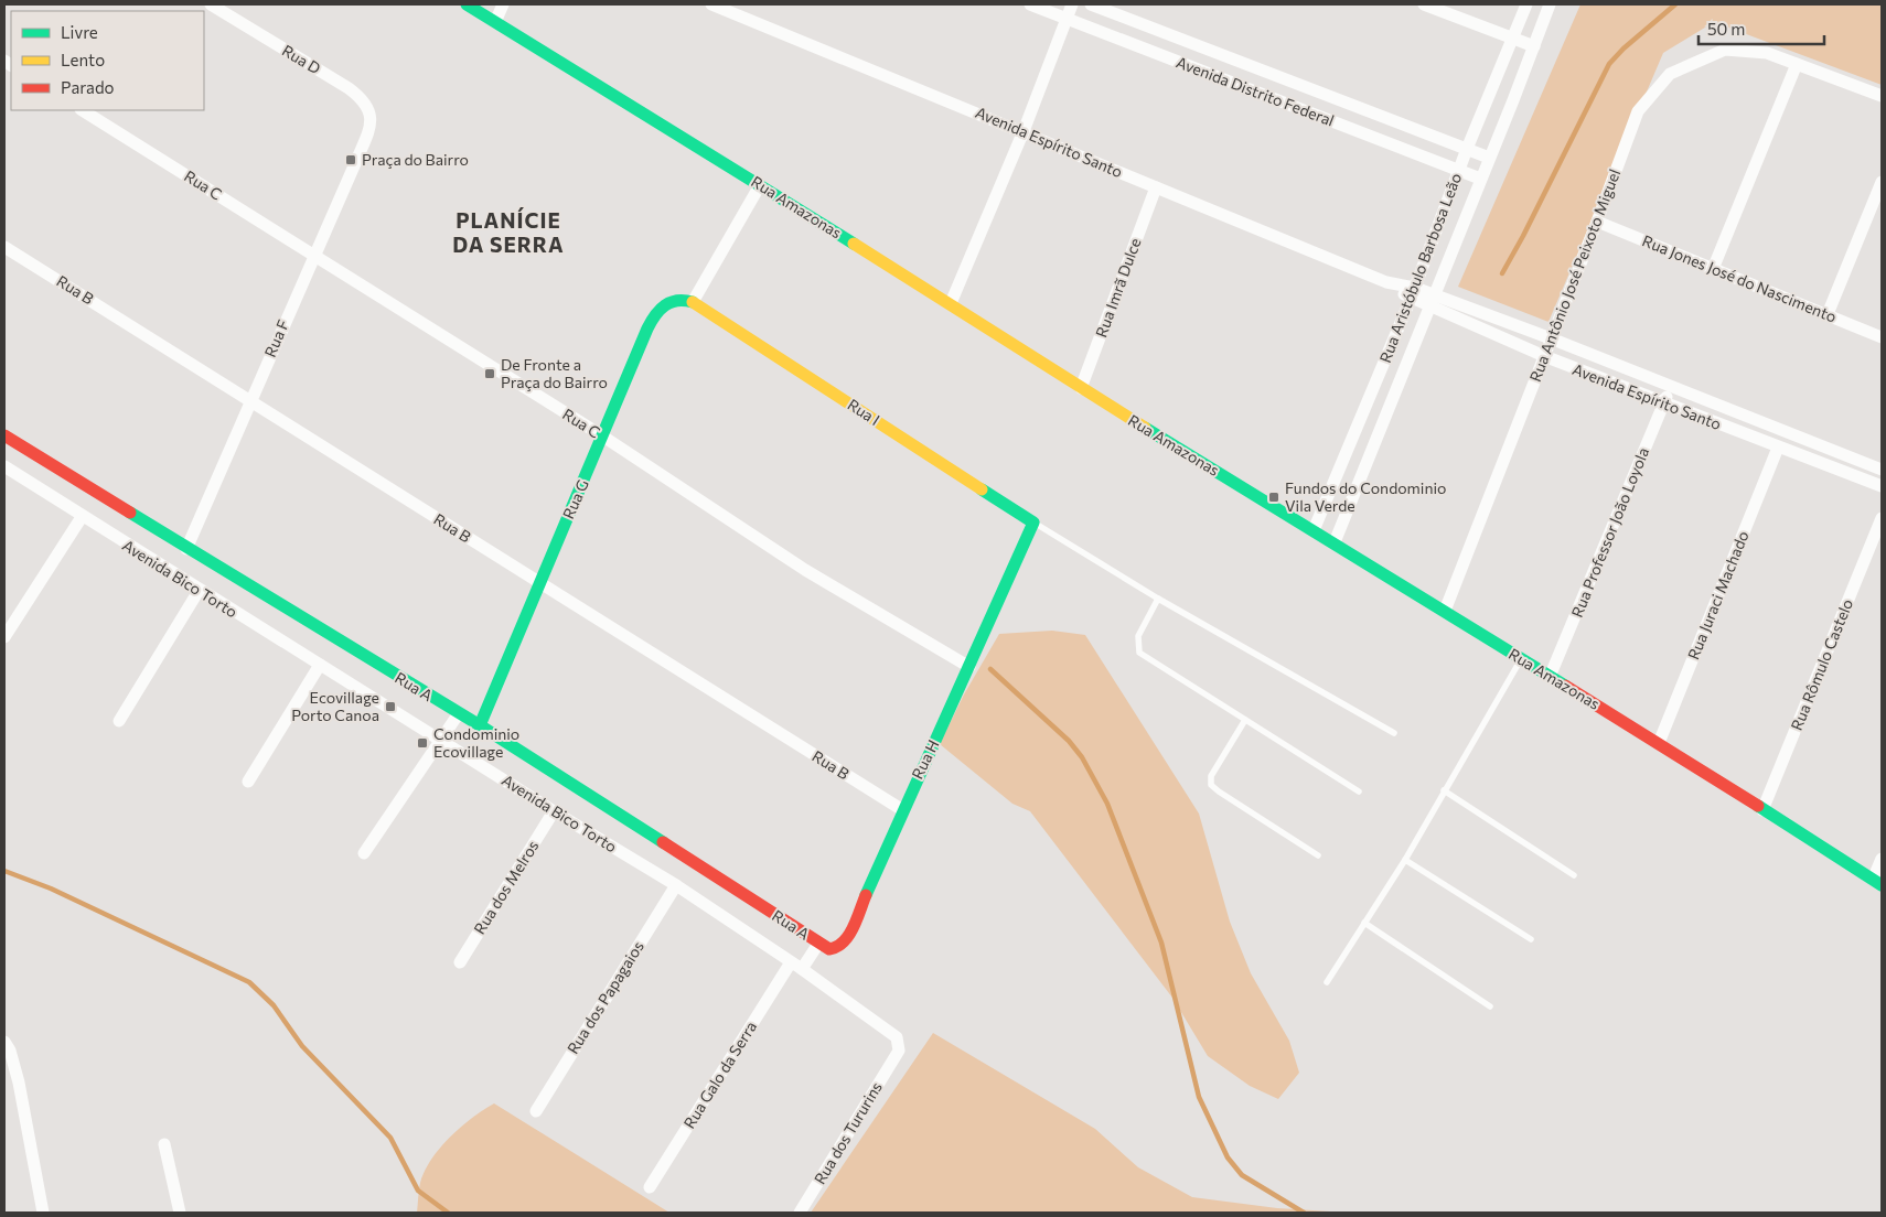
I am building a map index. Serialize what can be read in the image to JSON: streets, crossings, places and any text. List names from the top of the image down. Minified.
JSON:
{"streets":{"street":["Rua D","Avenida Distrito Federal","Avenida Espírito Santo","Rua C","Rua Amazonas","Rua Aristóbulo Barbosa Leão","Rua Antônio José Peixoto Miguel","Rua Jones José do Nascimento","Rua Imrã Dulce","Rua B","Rua F","Rua I","Rua G","Rua Professor João Loyola","Avenida Bico Torto","Rua Juraci Machado","Rua Rômulo Castelo","Rua A","Rua H","Rua dos Melros","Rua dos Papagaios","Rua Galo da Serra","Rua dos Tururins"]},"crossings":[["Rua D","Rua F"],["Avenida Distrito Federal","Rua Aristóbulo Barbosa Leão"],["Avenida Espírito Santo","Rua Aristóbulo Barbosa Leão"],["Avenida Espírito Santo","Rua Antônio José Peixoto Miguel"],["Avenida Espírito Santo","Rua Imrã Dulce"],["Avenida Espírito Santo","Rua Professor João Loyola"],["Avenida Espírito Santo","Rua Juraci Machado"],["Rua C","Rua F"],["Rua C","Rua G"],["Rua C","Rua H"],["Rua Amazonas","Rua Aristóbulo Barbosa Leão"],["Rua Amazonas","Rua Antônio José Peixoto Miguel"],["Rua Amazonas","Rua Imrã Dulce"],["Rua Amazonas","Rua Professor João Loyola"],["Rua Amazonas","Rua Juraci Machado"],["Rua Amazonas","Rua Rômulo Castelo"],["Rua Antônio José Peixoto Miguel","Rua Jones José do Nascimento"],["Rua B","Rua F"],["Rua B","Rua G"],["Rua B","Rua H"],["Rua F","Rua A"],["Rua I","Rua G"],["Rua I","Rua H"],["Rua G","Rua A"],["Avenida Bico Torto","Rua dos Melros"],["Avenida Bico Torto","Rua dos Papagaios"],["Avenida Bico Torto","Rua Galo da Serra"],["Avenida Bico Torto","Rua dos Tururins"],["Rua A","Rua H"]],"districts":["PLANÍCIE DA SERRA"],"places":{"transit":["Praça do Bairro","De Fronte a Praça do Bairro","Fundos do Condominio Vila Verde","Ecovillage Porto Canoa","Condominio Ecovillage"]},"legend":["Livre","Lento","Parado"],"scale_bar":"50 m"}
